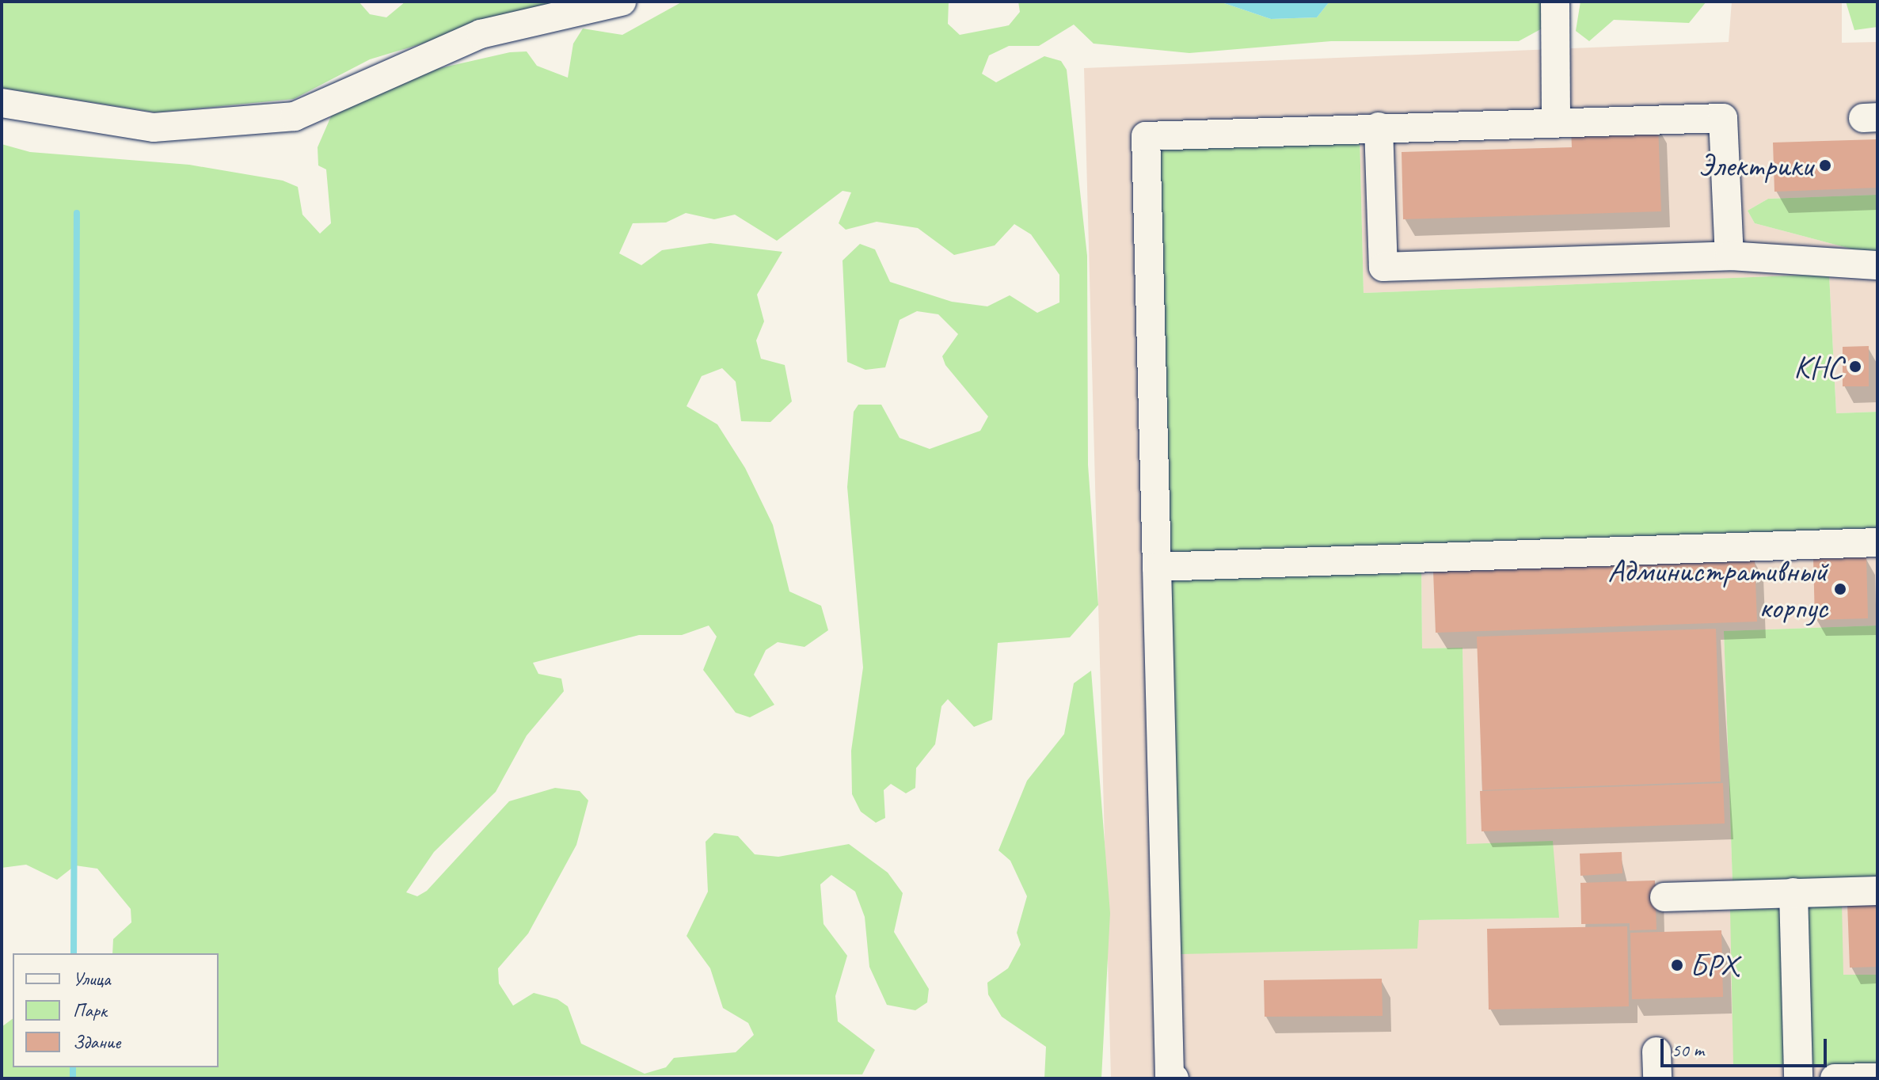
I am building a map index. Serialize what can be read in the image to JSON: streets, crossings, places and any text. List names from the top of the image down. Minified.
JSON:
{"places":["Электрики","КНС","Административный корпус","БРХ"],"legend":["Улица","Парк","Здание"],"scale_bar":"50 m"}
